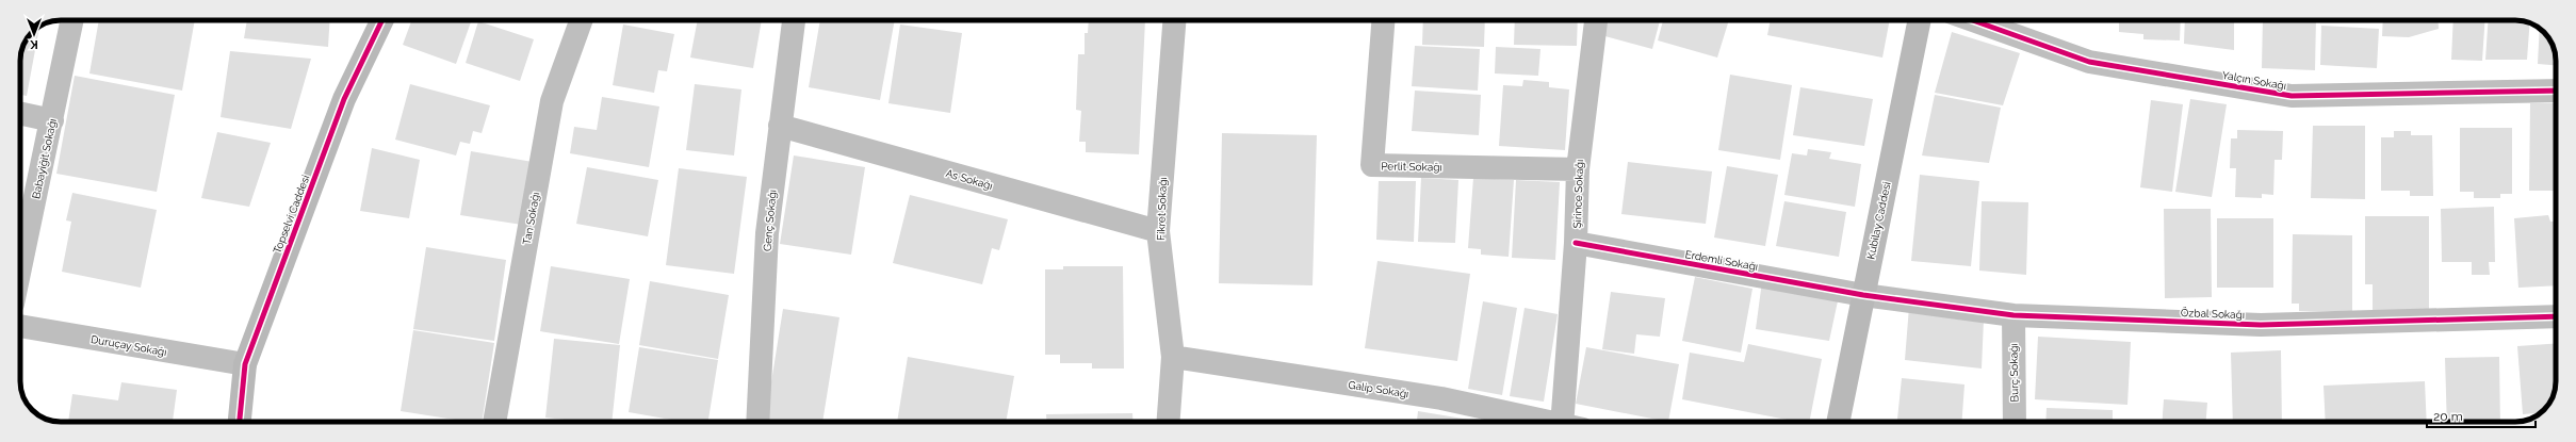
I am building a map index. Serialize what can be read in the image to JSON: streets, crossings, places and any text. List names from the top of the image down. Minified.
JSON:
{"streets":{"street":["Yalçın Sokağı","Babayiğit Sokağı","Perlit Sokağı","As Sokağı","Şirince Sokağı","Fikret Sokağı","Topselvi Caddesi","Tan Sokağı","Genç Sokağı","Kubilay Caddesi","Erdemli Sokağı","Özbal Sokağı","Duruçay Sokağı","Burç Sokağı","Galip Sokağı"]},"crossings":[["Perlit Sokağı","Şirince Sokağı"],["As Sokağı","Fikret Sokağı"],["As Sokağı","Genç Sokağı"],["Şirince Sokağı","Erdemli Sokağı"],["Fikret Sokağı","Galip Sokağı"],["Topselvi Caddesi","Duruçay Sokağı"],["Kubilay Caddesi","Erdemli Sokağı"],["Kubilay Caddesi","Özbal Sokağı"],["Erdemli Sokağı","Özbal Sokağı"],["Özbal Sokağı","Burç Sokağı"]],"scale_bar":"20 m","north":"bottom"}
